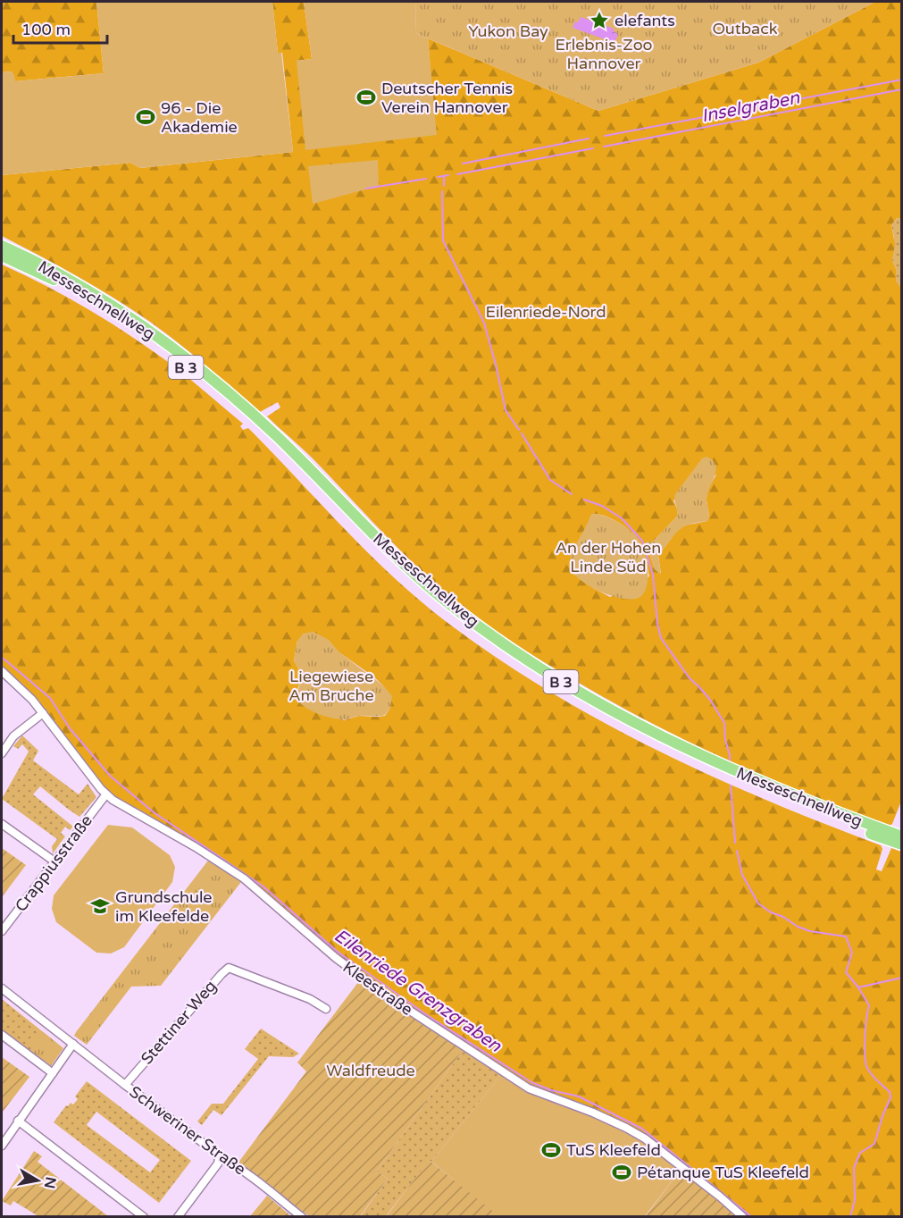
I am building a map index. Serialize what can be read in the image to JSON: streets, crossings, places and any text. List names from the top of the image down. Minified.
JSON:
{"streets":{"highway":["Messeschnellweg","B 3"],"street":["Crappiusstraße","Kleestraße","Stettiner Weg","Schweriner Straße"]},"crossings":[["Crappiusstraße","Kleestraße"],["Stettiner Weg","Schweriner Straße"]],"water":["Inselgraben","Eilenriede Grenzgraben"],"parks":["Outback","Yukon Bay","Erlebnis-Zoo Hannover","Eilenriede-Nord","An der Hohen Linde Süd","Liegewiese Am Bruche","Waldfreude"],"places":{"place":["elefants"],"sports":["Deutscher Tennis Verein Hannover","96 - Die Akademie","TuS Kleefeld","Pétanque TuS Kleefeld"],"school or university":["Grundschule im Kleefelde"]},"scale_bar":"100 m","north":"right"}
